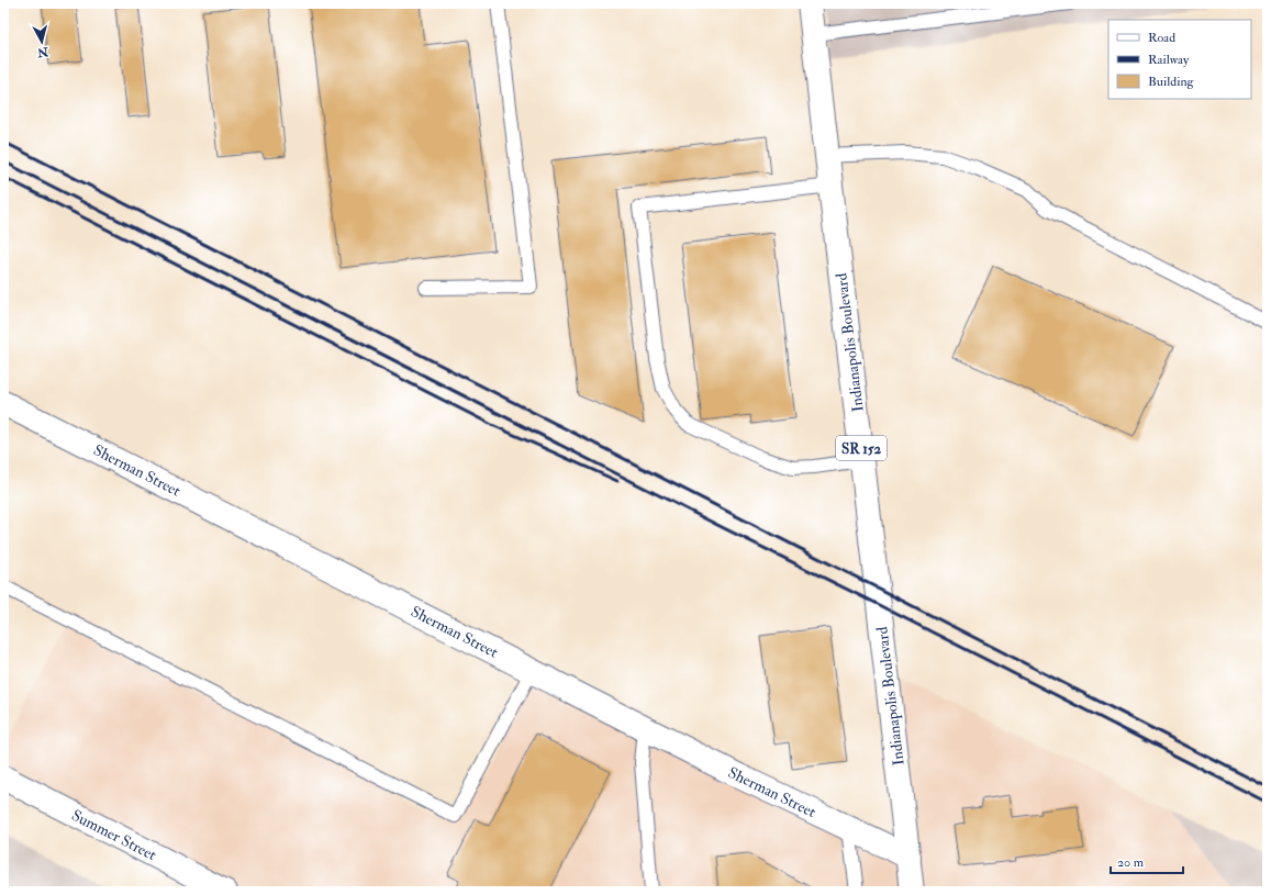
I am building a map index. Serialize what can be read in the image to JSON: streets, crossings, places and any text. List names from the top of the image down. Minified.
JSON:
{"streets":{"street":["Indianapolis Boulevard","SR 152","Sherman Street","Summer Street"]},"crossings":[["Indianapolis Boulevard","Sherman Street"]],"legend":["Road","Railway","Building"],"scale_bar":"20 m","north":"bottom"}
